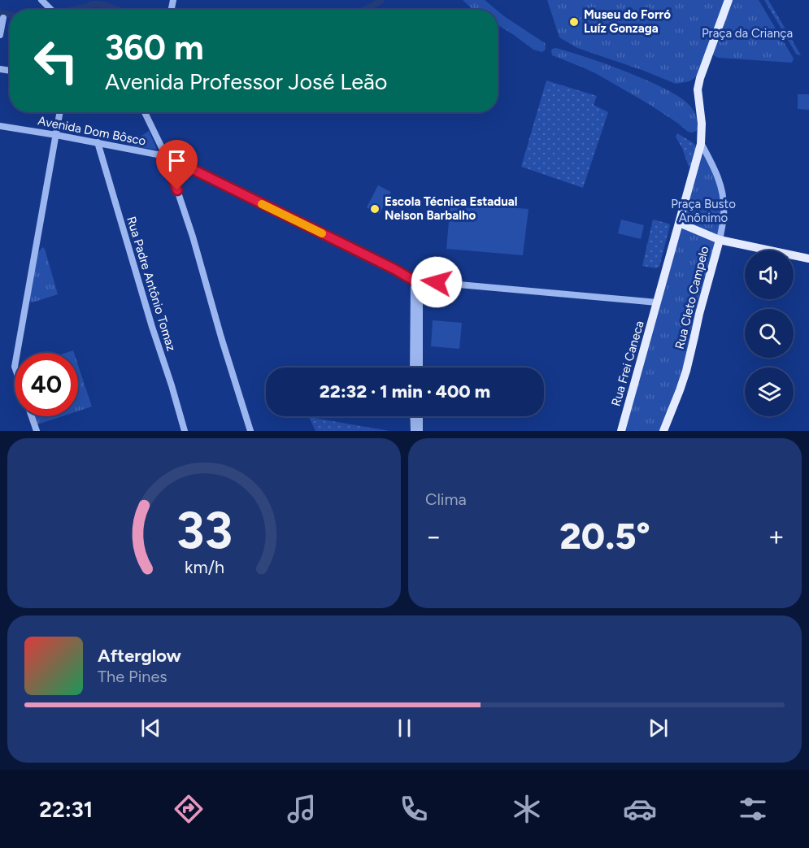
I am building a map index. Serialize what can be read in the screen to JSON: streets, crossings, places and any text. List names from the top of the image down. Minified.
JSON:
{"streets":{"main road":["Rua Cleto Campelo","Rua Frei Caneca"],"street":["Avenida Dom Bôsco","Rua Padre Antônio Tomaz"]},"crossings":[["Avenida Dom Bôsco","Rua Padre Antônio Tomaz"],["Rua Cleto Campelo","Rua Frei Caneca"]],"parks":["Praça da Criança","Praça Busto Anônimo"],"places":["Museu do Forró Luíz Gonzaga","Escola Técnica Estadual Nelson Barbalho"],"page":{"turn":["360 m","Avenida Professor José Leão"],"limit":"40","trip":"22:32 · 1 min · 400 m","tile":"Clima","heat":["−","20.5°","+"],"song":["Afterglow","The Pines"],"tabs":"22:31","gauge":["33","km/h"]}}
